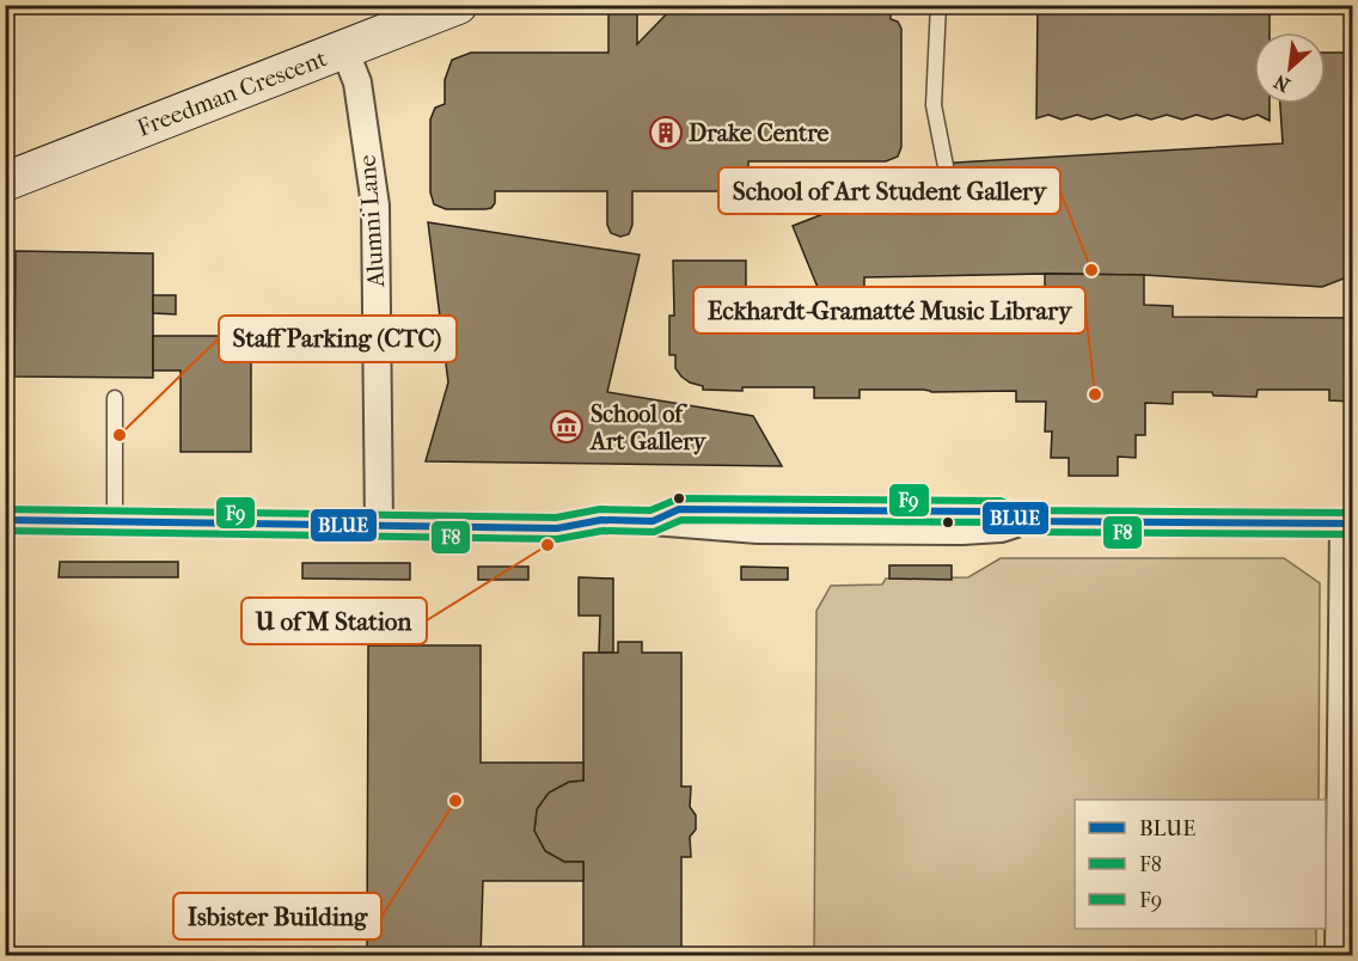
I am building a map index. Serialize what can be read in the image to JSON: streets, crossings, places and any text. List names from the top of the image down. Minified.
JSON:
{"streets":{"street":["Freedman Crescent","Alumni Lane"]},"crossings":[["Freedman Crescent","Alumni Lane"]],"places":{"building":["Drake Centre"],"other":["School of Art Student Gallery","Eckhardt-Gramatté Music Library","Staff Parking (CTC)","U of M Station","Isbister Building"],"museum":["School of Art Gallery"]},"lines":["transit line F9","transit line BLUE","transit line F8"],"legend":["BLUE","F8","F9"],"north":"bottom left"}
